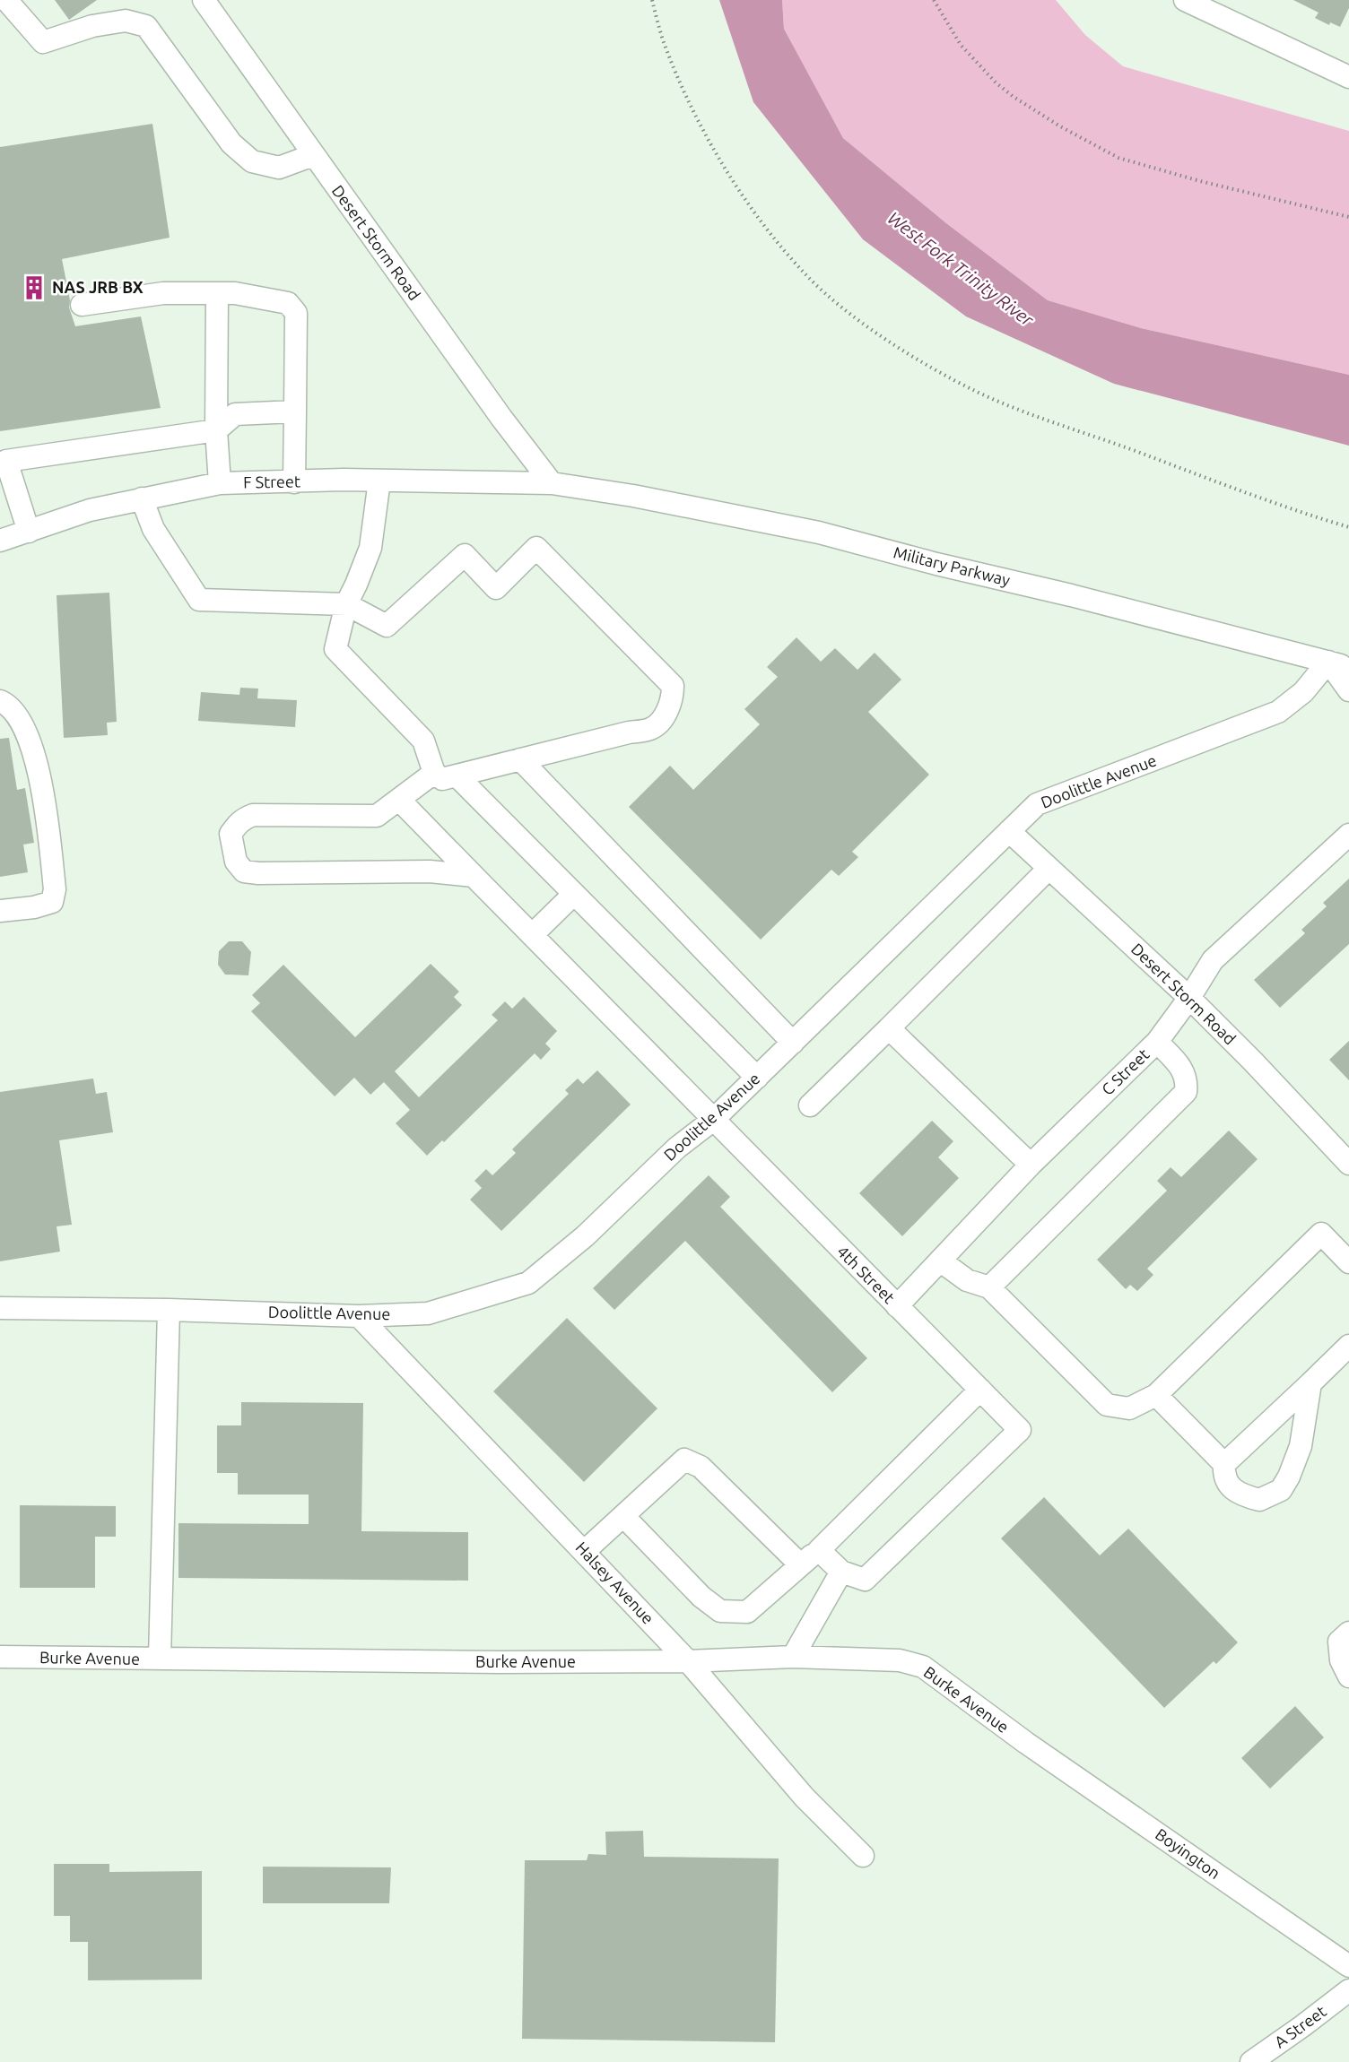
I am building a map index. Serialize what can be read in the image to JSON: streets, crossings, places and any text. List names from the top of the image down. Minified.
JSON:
{"streets":{"street":["Desert Storm Road","F Street","Military Parkway","Doolittle Avenue","C Street","4th Street","Halsey Avenue","Burke Avenue","Boyington","A Street"]},"crossings":[["Desert Storm Road","F Street"],["Desert Storm Road","Military Parkway"],["Desert Storm Road","Doolittle Avenue"],["Desert Storm Road","C Street"],["F Street","Military Parkway"],["Military Parkway","Doolittle Avenue"],["Doolittle Avenue","4th Street"],["Doolittle Avenue","Halsey Avenue"],["C Street","4th Street"],["Halsey Avenue","Burke Avenue"],["Burke Avenue","Boyington"]],"water":["West Fork Trinity River"],"places":{"building":["NAS JRB BX"]}}
